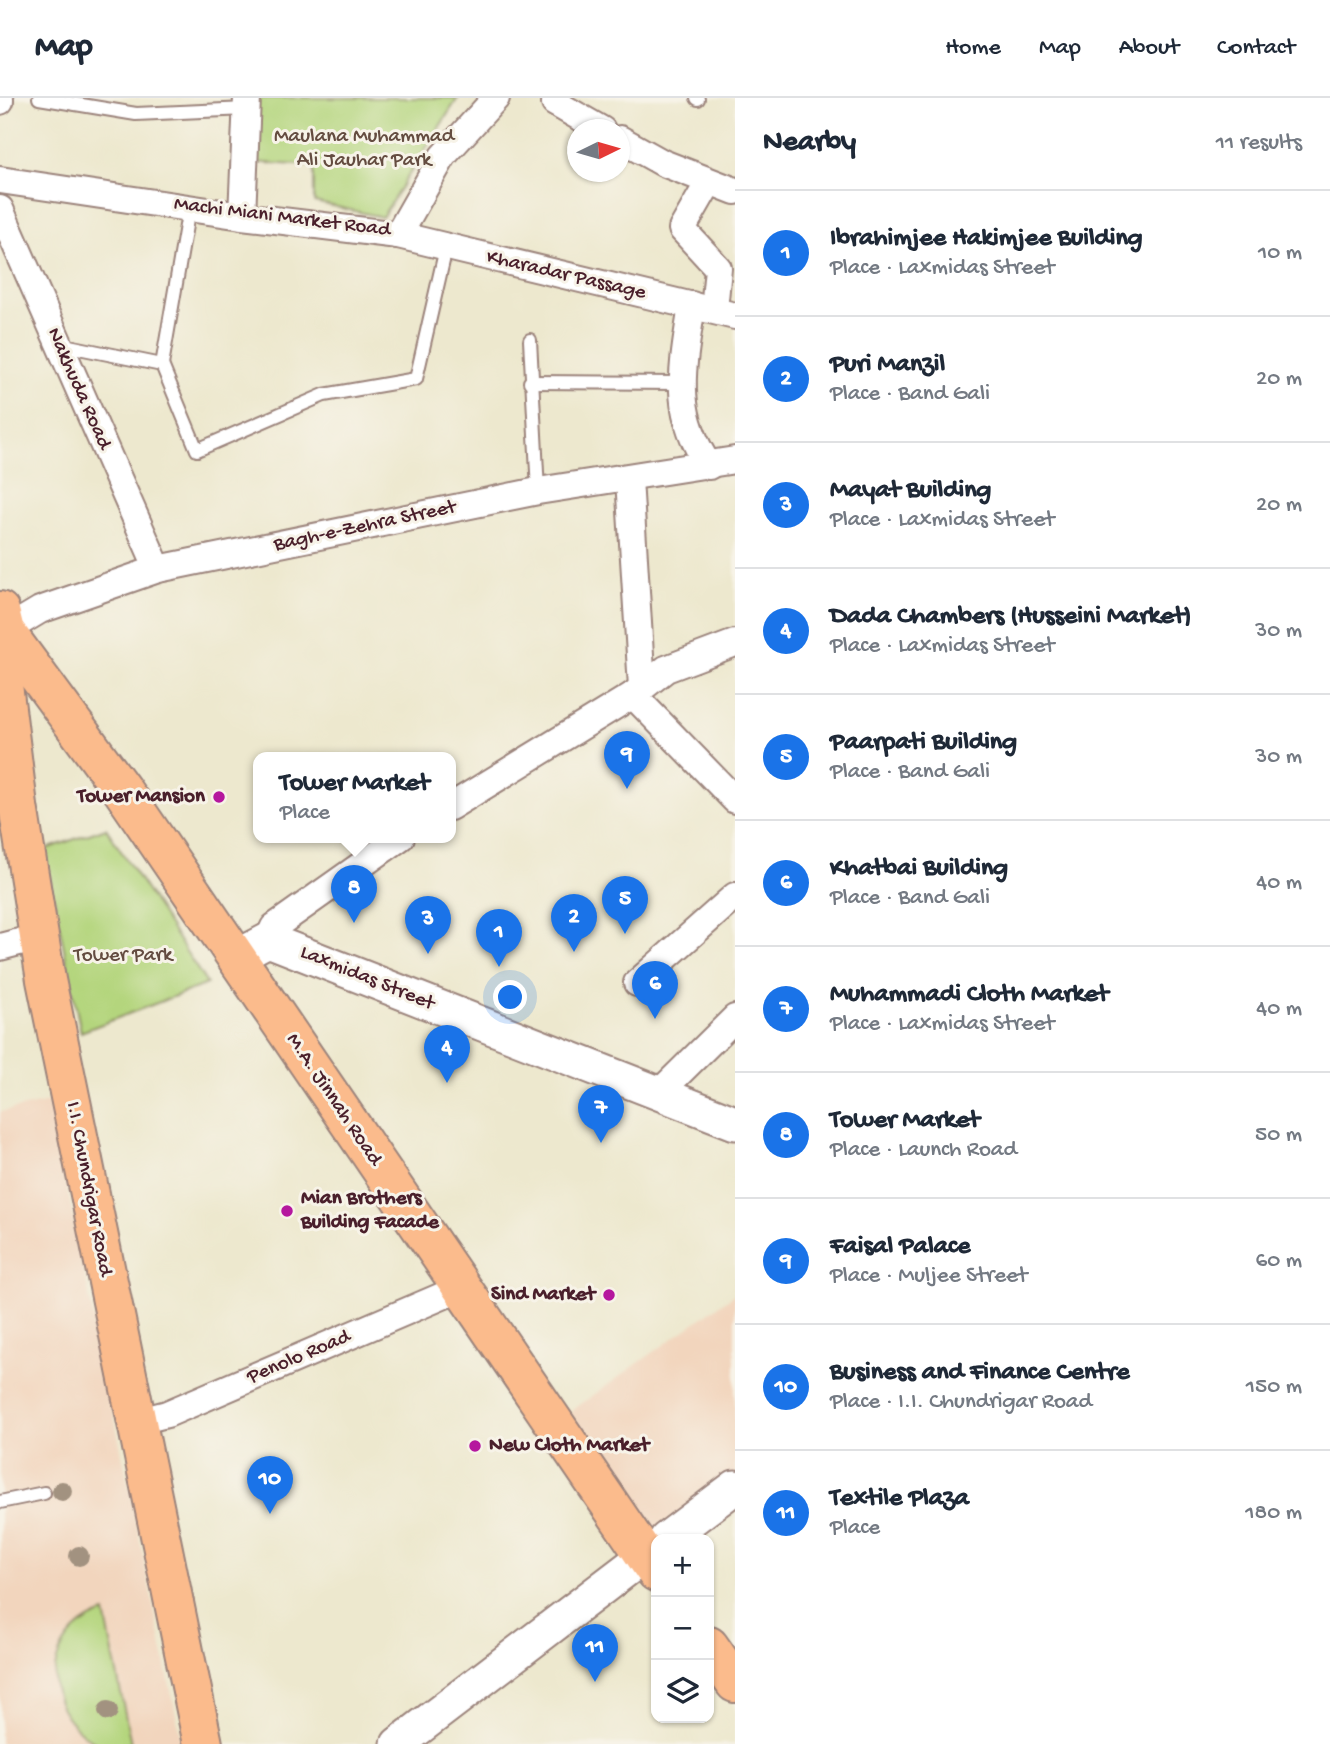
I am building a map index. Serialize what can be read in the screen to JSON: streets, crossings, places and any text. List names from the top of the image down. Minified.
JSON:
{"streets":{"main road":["M.A. Jinnah Road","I.I. Chundrigar Road"],"street":["Machi Miani Market Road","Kharadar Passage","Nakhuda Road","Bagh-e-Zehra Street","Laxmidas Street","Penolo Road"]},"crossings":[["Machi Miani Market Road","Kharadar Passage"],["Nakhuda Road","Bagh-e-Zehra Street"],["Bagh-e-Zehra Street","M.A. Jinnah Road"],["Bagh-e-Zehra Street","I.I. Chundrigar Road"],["Laxmidas Street","M.A. Jinnah Road"],["M.A. Jinnah Road","I.I. Chundrigar Road"],["M.A. Jinnah Road","Penolo Road"],["I.I. Chundrigar Road","Penolo Road"]],"parks":["Maulana Muhammad Ali Jauhar Park","Tower Park"],"places":["Tower Mansion","Mian Brothers Building Facade","Sind Market","New Cloth Market"],"north":"right","page":{"header":"Map","nav":["Home","Map","About","Contact"],"heading":["Nearby","11 results"],"list":[{"mark":"1","name":"Ibrahimjee Hakimjee Building","note":"Place · Laxmidas Street","value":"10 m"},{"mark":"2","name":"Puri Manzil","note":"Place · Band Gali","value":"20 m"},{"mark":"3","name":"Mayat Building","note":"Place · Laxmidas Street","value":"20 m"},{"mark":"4","name":"Dada Chambers (Husseini Market)","note":"Place · Laxmidas Street","value":"30 m"},{"mark":"5","name":"Paarpati Building","note":"Place · Band Gali","value":"30 m"},{"mark":"6","name":"Khatbai Building","note":"Place · Band Gali","value":"40 m"},{"mark":"7","name":"Muhammadi Cloth Market","note":"Place · Laxmidas Street","value":"40 m"},{"mark":"8","name":"Tower Market","note":"Place · Launch Road","value":"50 m"},{"mark":"9","name":"Faisal Palace","note":"Place · Muljee Street","value":"60 m"},{"mark":"10","name":"Business and Finance Centre","note":"Place · I.I. Chundrigar Road","value":"150 m"},{"mark":"11","name":"Textile Plaza","note":"Place","value":"180 m"}],"pins":["9","8","5","2","3","1","6","4","7","10","11"],"popup":["Tower Market","Place"],"map_buttons":["+","−"]}}
